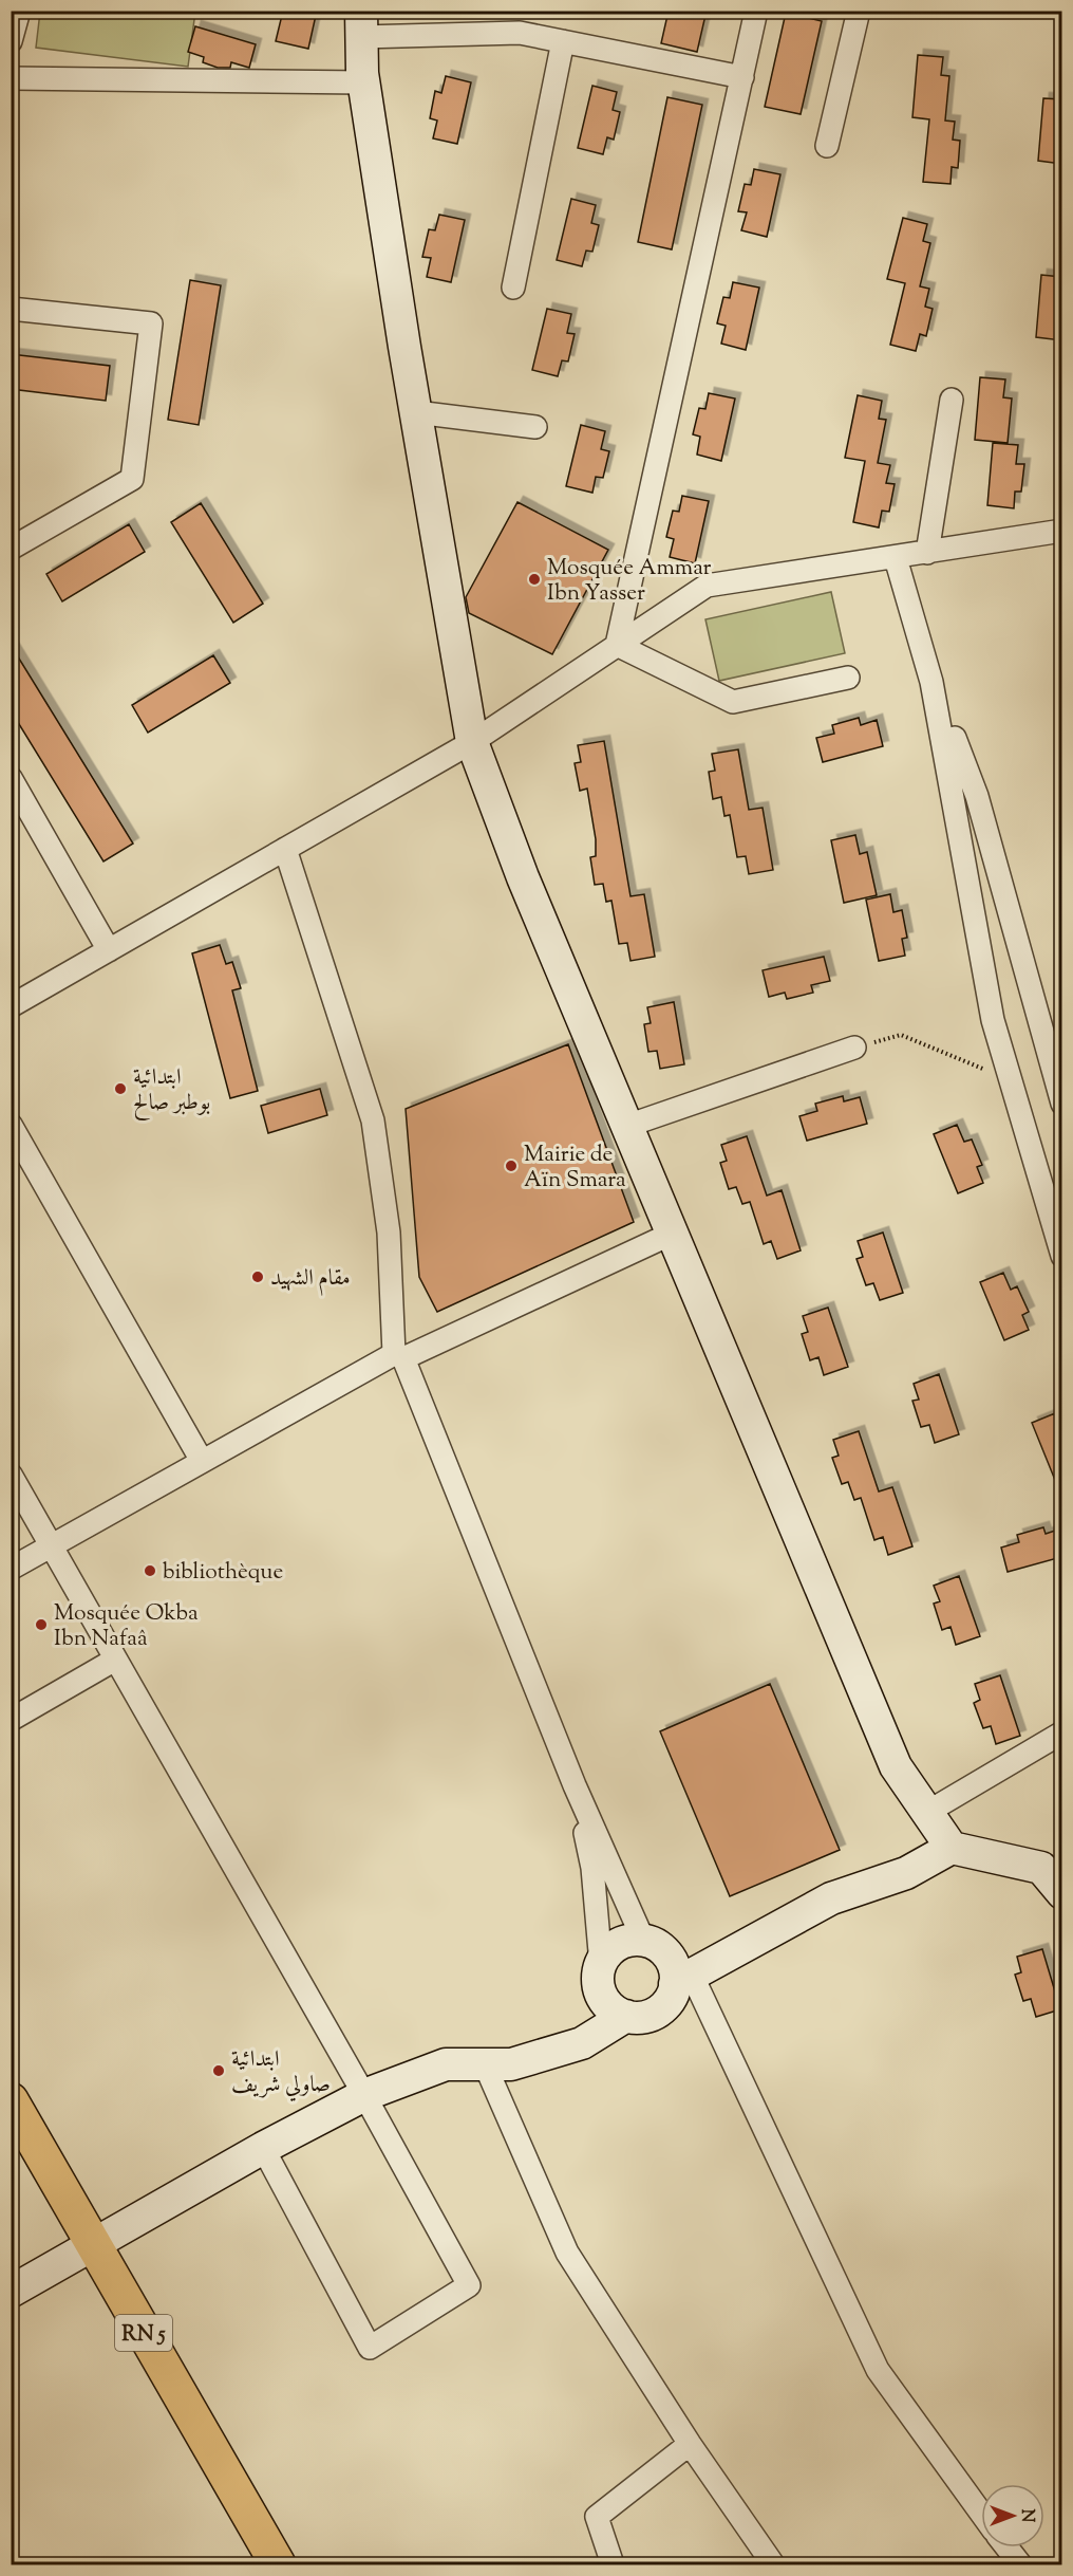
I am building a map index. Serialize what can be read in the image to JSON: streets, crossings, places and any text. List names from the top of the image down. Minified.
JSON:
{"streets":{"main road":["RN 5"]},"places":["Mosquée Ammar Ibn Yasser","ابتدائية بوطبر صالح","Mairie de Aïn Smara","مقام الشهيد","bibliothèque","Mosquée Okba Ibn Nafaâ","ابتدائية صاولي شريف"],"north":"right"}
